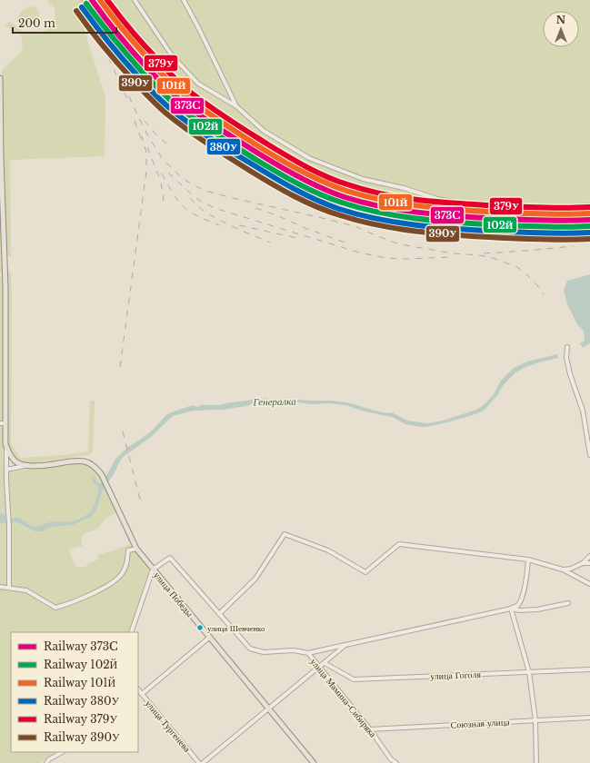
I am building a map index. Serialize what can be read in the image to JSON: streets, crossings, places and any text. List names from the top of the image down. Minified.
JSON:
{"streets":{"main road":["улица Победы"],"street":["улица Гоголя","улица Мамина-Сибиряка","Союзная улица","улица Тургенева"]},"crossings":[["улица Победы","улица Мамина-Сибиряка"],["улица Мамина-Сибиряка","Союзная улица"]],"water":["Генералка"],"places":["улица Шевченко"],"lines":["rail line 373C","rail line 101Й","rail line 379У","rail line 102Й","rail line 380У","rail line 390У"],"legend":["Railway 373C","Railway 102Й","Railway 101Й","Railway 380У","Railway 379У","Railway 390У"],"scale_bar":"200 m","north":"top"}
